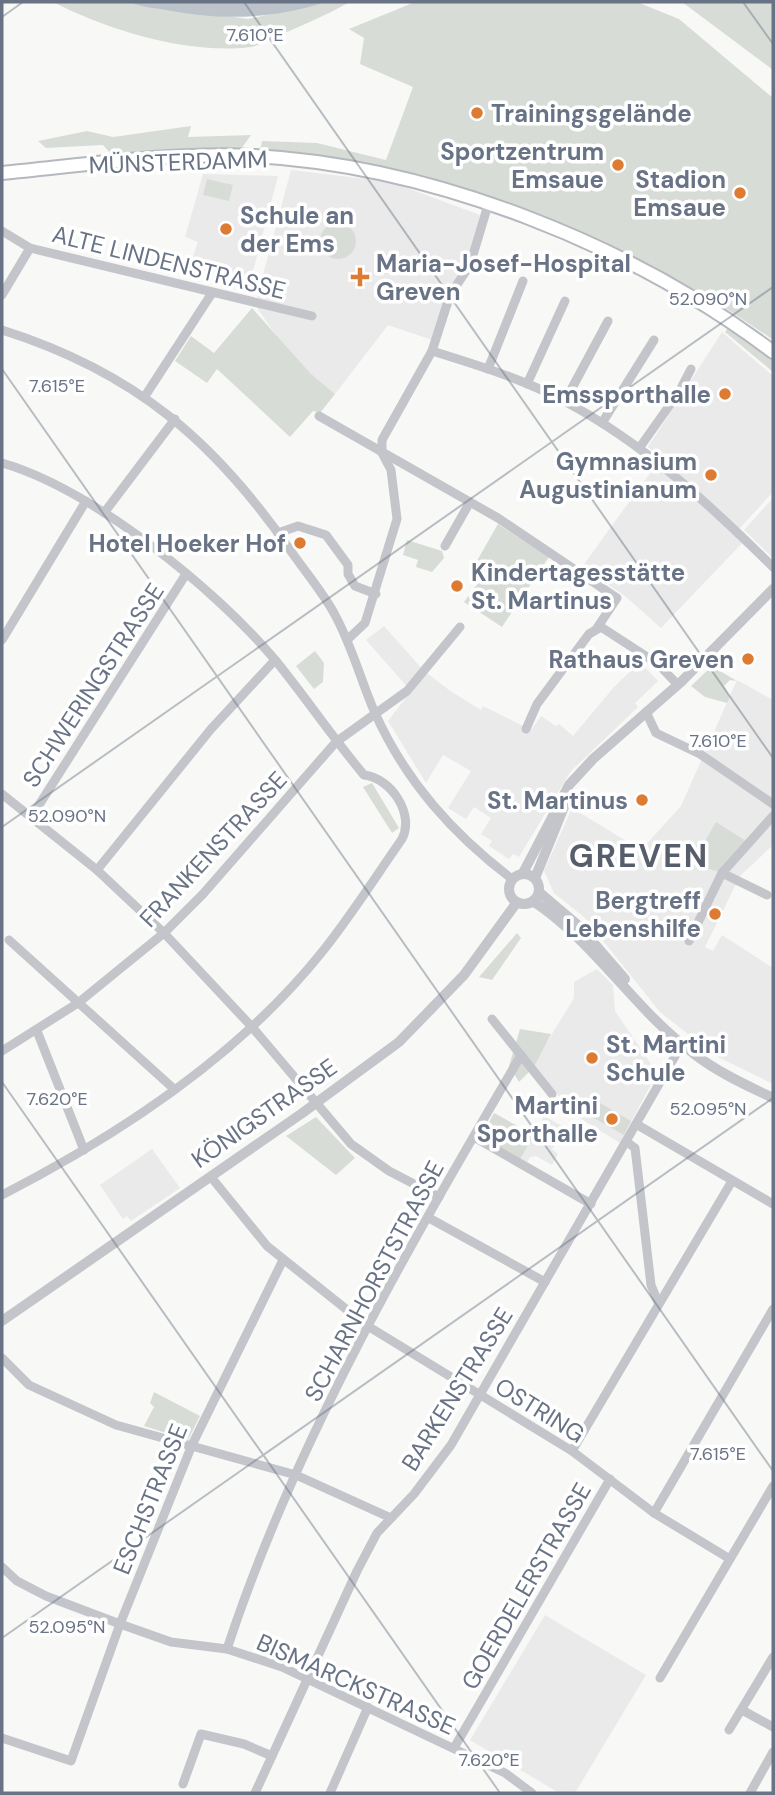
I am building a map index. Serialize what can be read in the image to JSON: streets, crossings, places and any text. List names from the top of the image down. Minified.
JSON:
{"streets":{"main road":["MÜNSTERDAMM"],"street":["ALTE LINDENSTRASSE","SCHWERINGSTRASSE","FRANKENSTRASSE","KÖNIGSTRASSE","SCHARNHORSTSTRASSE","BARKENSTRASSE","OSTRING","ESCHSTRASSE","GOERDELERSTRASSE","BISMARCKSTRASSE"]},"crossings":[["KÖNIGSTRASSE","OSTRING"],["SCHARNHORSTSTRASSE","OSTRING"],["SCHARNHORSTSTRASSE","BISMARCKSTRASSE"],["BARKENSTRASSE","OSTRING"],["BARKENSTRASSE","BISMARCKSTRASSE"],["OSTRING","ESCHSTRASSE"],["OSTRING","GOERDELERSTRASSE"],["ESCHSTRASSE","BISMARCKSTRASSE"],["GOERDELERSTRASSE","BISMARCKSTRASSE"]],"districts":["GREVEN"],"places":{"other":["Trainingsgelände","Sportzentrum Emsaue","Stadion Emsaue","Schule an der Ems","Emssporthalle","Gymnasium Augustinianum","Hotel Hoeker Hof","Kindertagesstätte St. Martinus","Rathaus Greven","St. Martinus","Bergtreff Lebenshilfe","St. Martini Schule","Martini Sporthalle"],"health":["Maria-Josef-Hospital Greven"]},"coordinates":["7.610°E","52.090°N","7.615°E","7.620°E","52.095°N"]}
